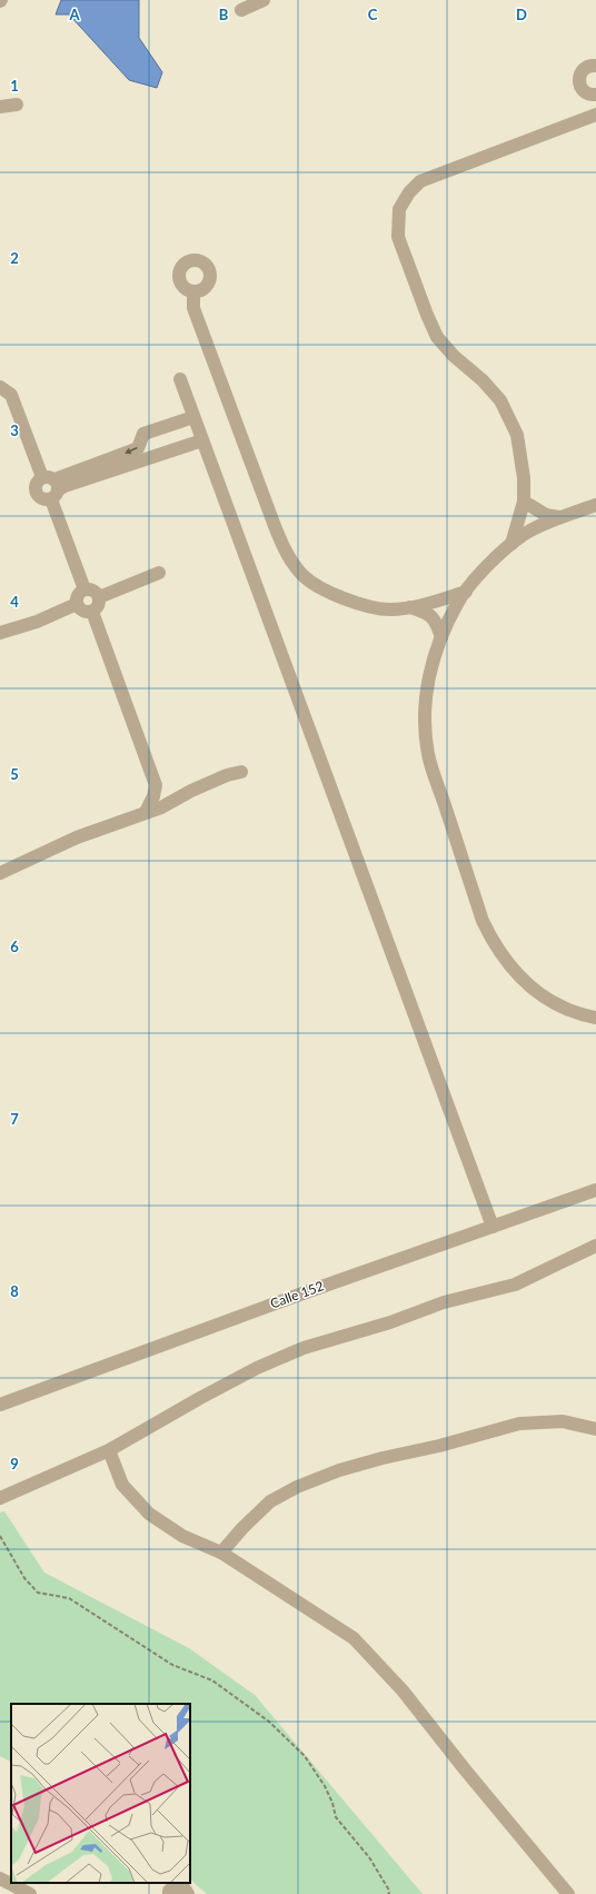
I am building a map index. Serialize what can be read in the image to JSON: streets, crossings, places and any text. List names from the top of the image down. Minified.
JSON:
{"streets":{"street":["Calle 152"]},"grid":{"columns":["A","B","C","D"],"rows":["1","2","3","4","5","6","7","8","9"]}}
